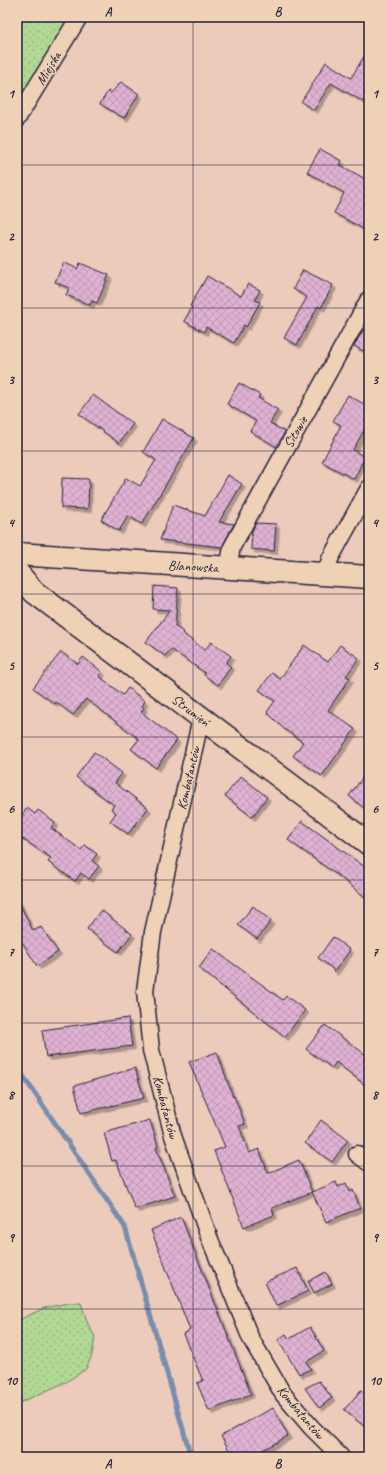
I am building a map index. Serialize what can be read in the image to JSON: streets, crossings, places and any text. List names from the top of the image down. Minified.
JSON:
{"streets":{"street":["Miejska","Sitowie","Blanowska","Strumień","Kombatantów"]},"crossings":[["Sitowie","Blanowska"],["Strumień","Kombatantów"]],"grid":{"columns":["A","B"],"rows":["1","2","3","4","5","6","7","8","9","10"]}}
